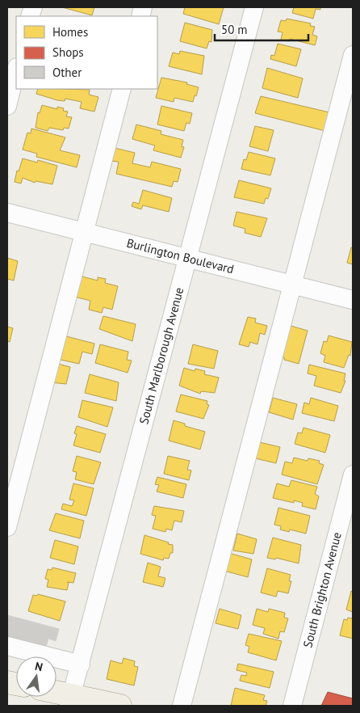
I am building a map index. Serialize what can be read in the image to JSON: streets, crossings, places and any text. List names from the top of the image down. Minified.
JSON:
{"streets":{"street":["Burlington Boulevard","South Marlborough Avenue","South Brighton Avenue"]},"crossings":[["Burlington Boulevard","South Marlborough Avenue"]],"legend":["Homes","Shops","Other"],"scale_bar":"50 m","north":"top"}
